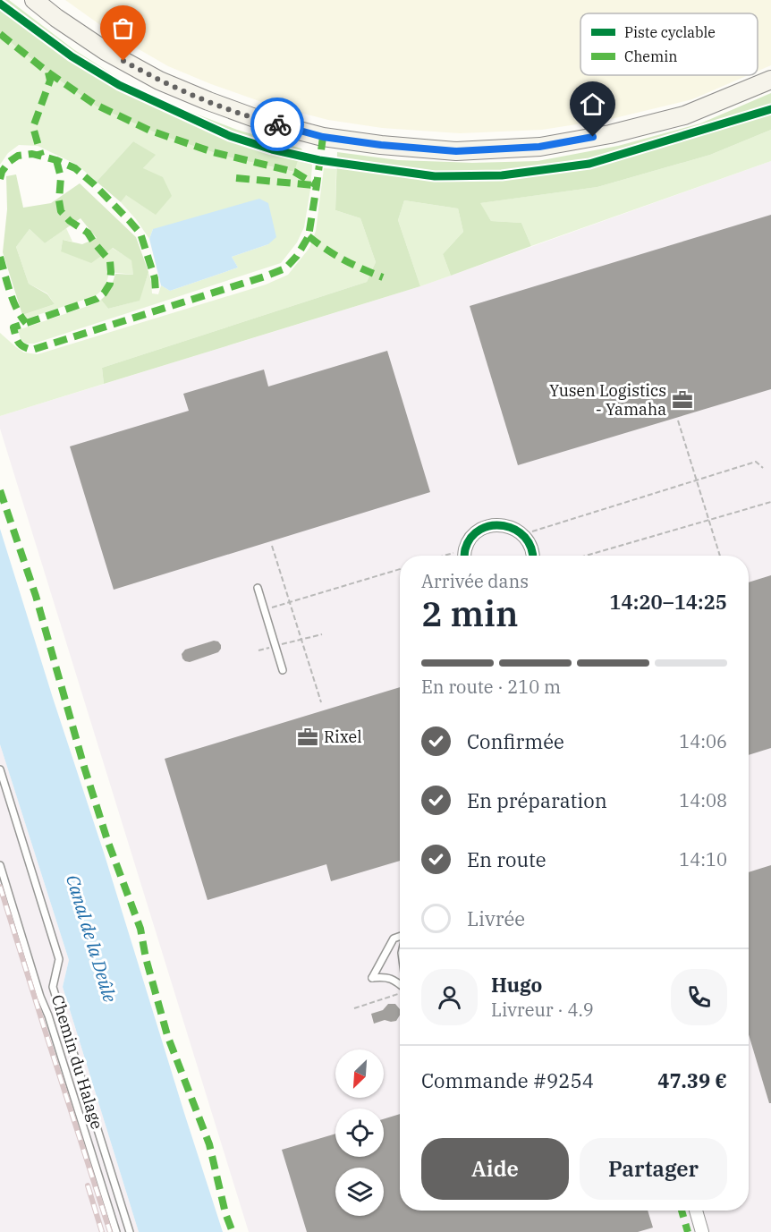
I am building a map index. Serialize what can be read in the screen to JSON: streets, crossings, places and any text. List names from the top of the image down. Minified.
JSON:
{"streets":{"lane":["Chemin du Halage"]},"water":["Canal de la Deûle"],"places":{"office":["Yusen Logistics - Yamaha","Rixel"]},"legend":["Piste cyclable","Chemin"],"north":"bottom left","page":{"heading":["2 min","Arrivée dans","14:20–14:25"],"panel":["Hugo","Livreur · 4.9","Commande #9254","47.39 €"],"bar":"En route · 210 m","list":[["Confirmée","14:06"],["En préparation","14:08"],["En route","14:10"],"Livrée"],"buttons":["Aide","Partager"]}}
